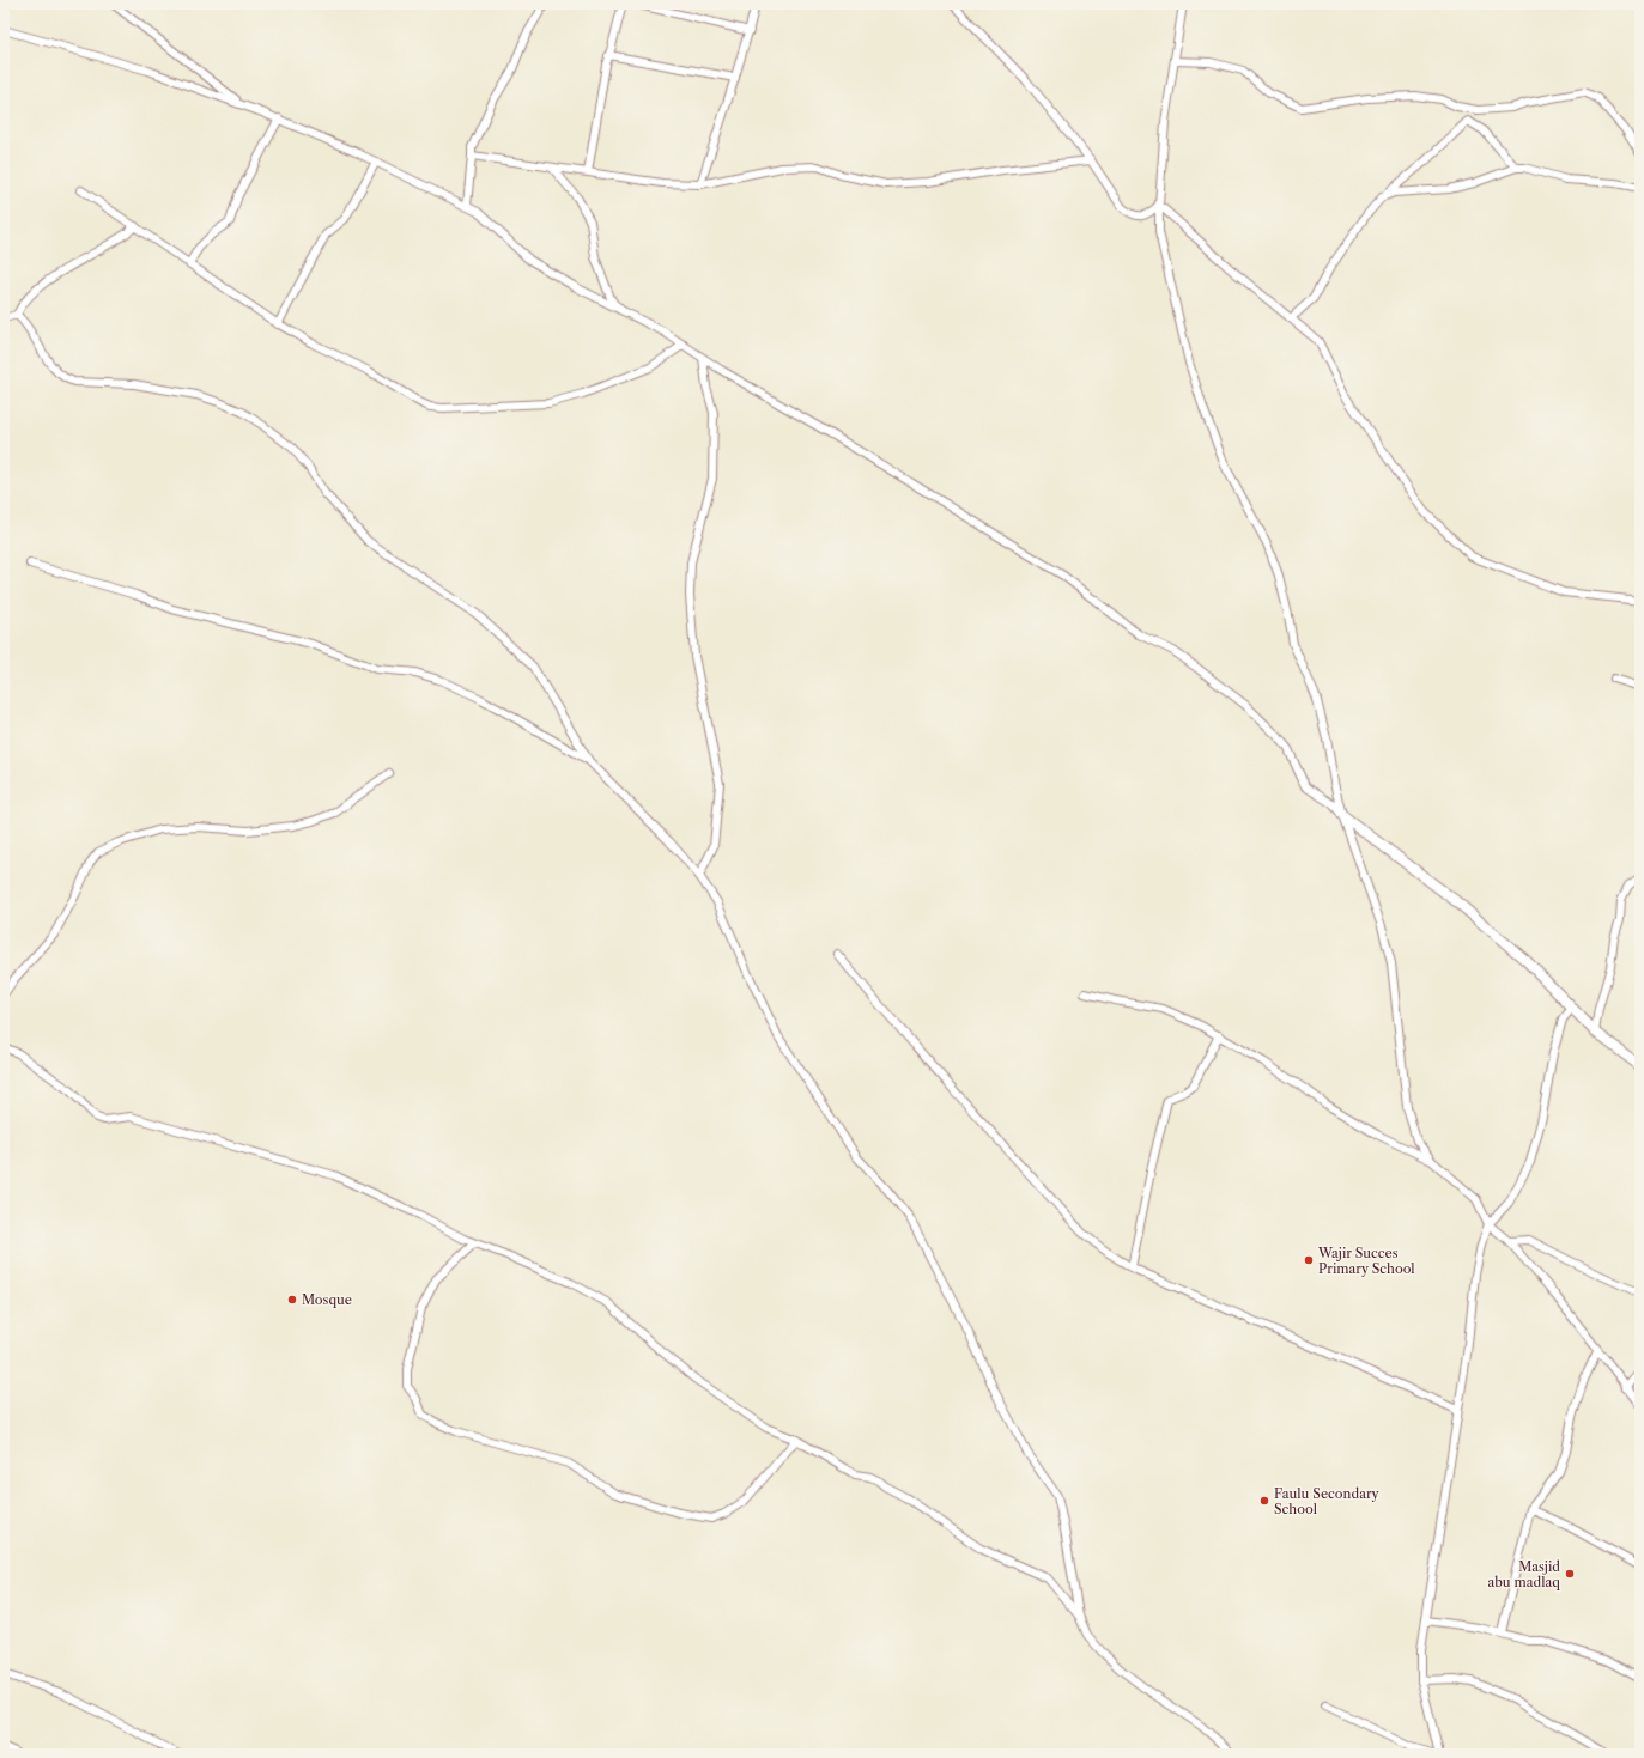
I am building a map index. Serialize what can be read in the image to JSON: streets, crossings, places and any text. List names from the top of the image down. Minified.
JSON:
{"places":["Wajir Succes Primary School","Mosque","Faulu Secondary School","Masjid abu madlaq"]}
